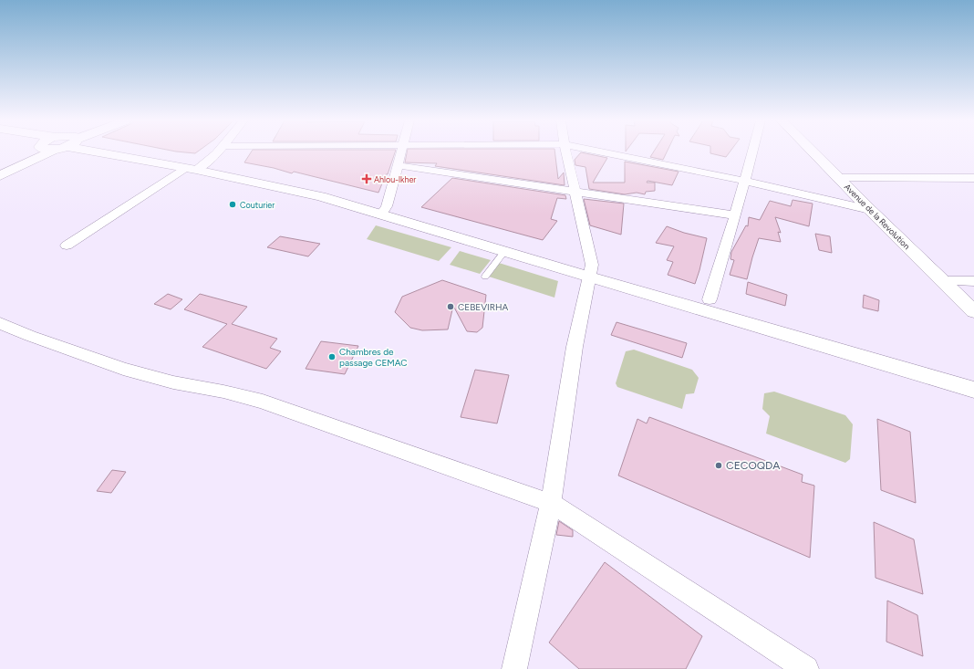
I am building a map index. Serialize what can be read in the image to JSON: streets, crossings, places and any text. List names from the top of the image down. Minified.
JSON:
{"streets":{"street":["Avenue de la Revolution"]},"places":{"health":["Ahlou-lkher"],"other":["Couturier","CEBEVIRHA","Chambres de passage CEMAC","CECOQDA"]}}
